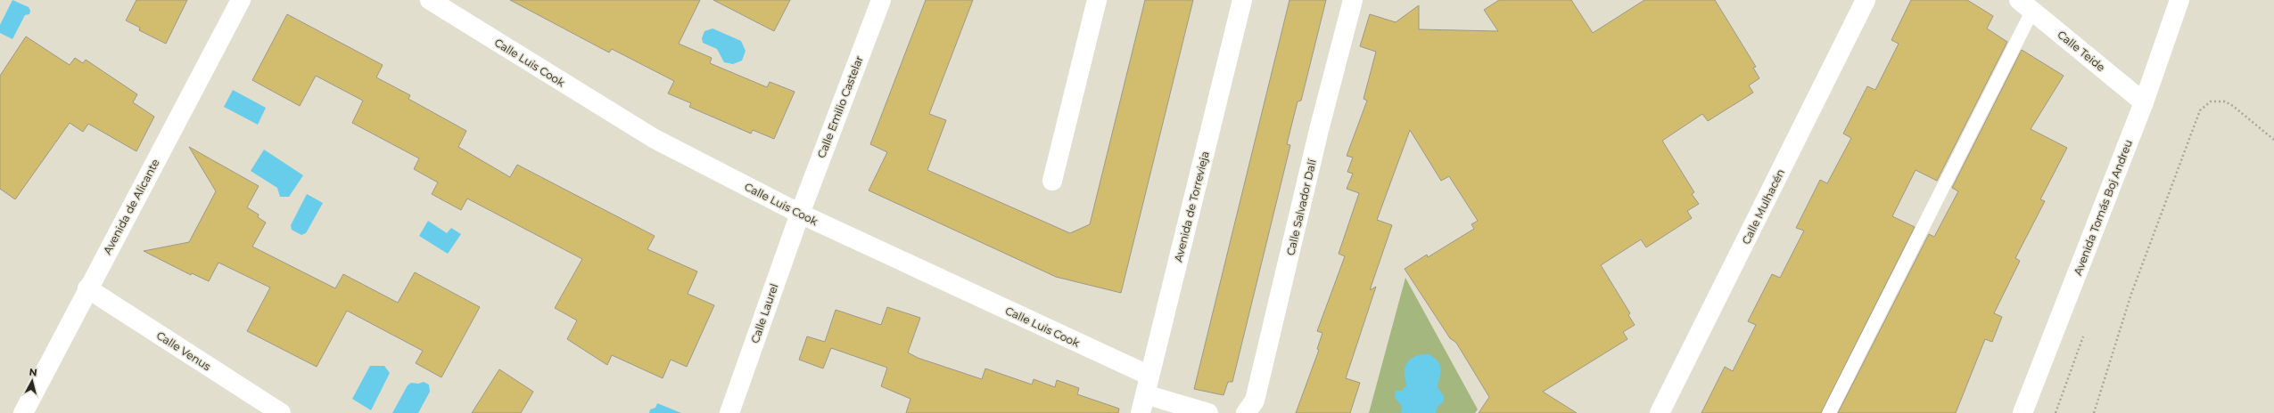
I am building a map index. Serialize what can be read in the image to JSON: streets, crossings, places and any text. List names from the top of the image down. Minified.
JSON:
{"streets":{"street":["Calle Teide","Calle Luis Cook","Calle Emilio Castelar","Avenida de Alicante","Avenida de Torrevieja","Calle Mulhacén","Calle Salvador Dalí","Avenida Tomás Boj Andreu","Calle Laurel","Calle Venus"]},"crossings":[["Calle Teide","Avenida Tomás Boj Andreu"],["Calle Luis Cook","Calle Emilio Castelar"],["Calle Luis Cook","Avenida de Torrevieja"],["Calle Luis Cook","Calle Laurel"],["Calle Emilio Castelar","Calle Laurel"],["Avenida de Alicante","Calle Venus"]],"north":"top"}
